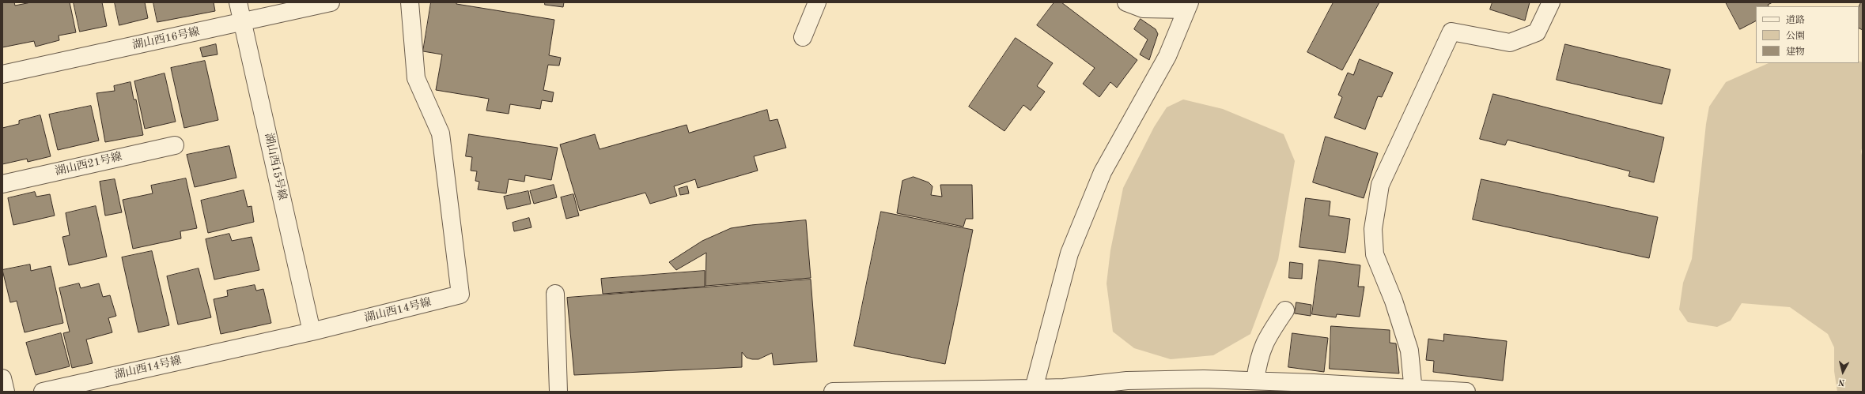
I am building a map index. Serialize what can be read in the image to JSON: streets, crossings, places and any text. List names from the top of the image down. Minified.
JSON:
{"streets":{"street":["湖山西16号線","湖山西21号線","湖山西15号線","湖山西14号線"]},"crossings":[["湖山西16号線","湖山西15号線"],["湖山西15号線","湖山西14号線"]],"legend":["道路","公園","建物"],"north":"bottom"}
